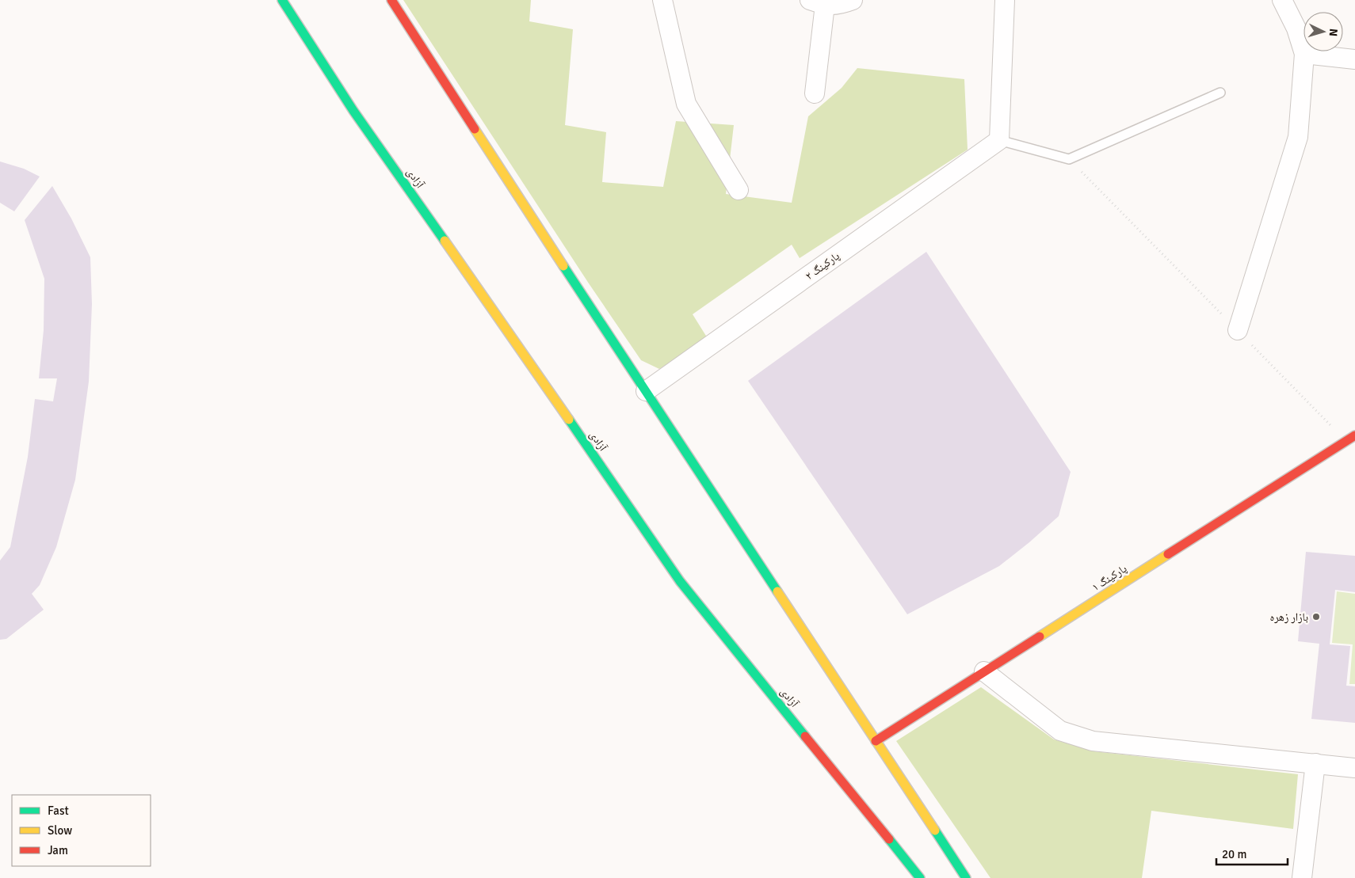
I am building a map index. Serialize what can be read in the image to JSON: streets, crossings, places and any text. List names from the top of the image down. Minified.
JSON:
{"streets":{"main road":["آزادی","پارکینگ ۱"],"street":["پارکینگ ۲"]},"places":["بازار زهره"],"legend":["Fast","Slow","Jam"],"scale_bar":"20 m","north":"right"}
